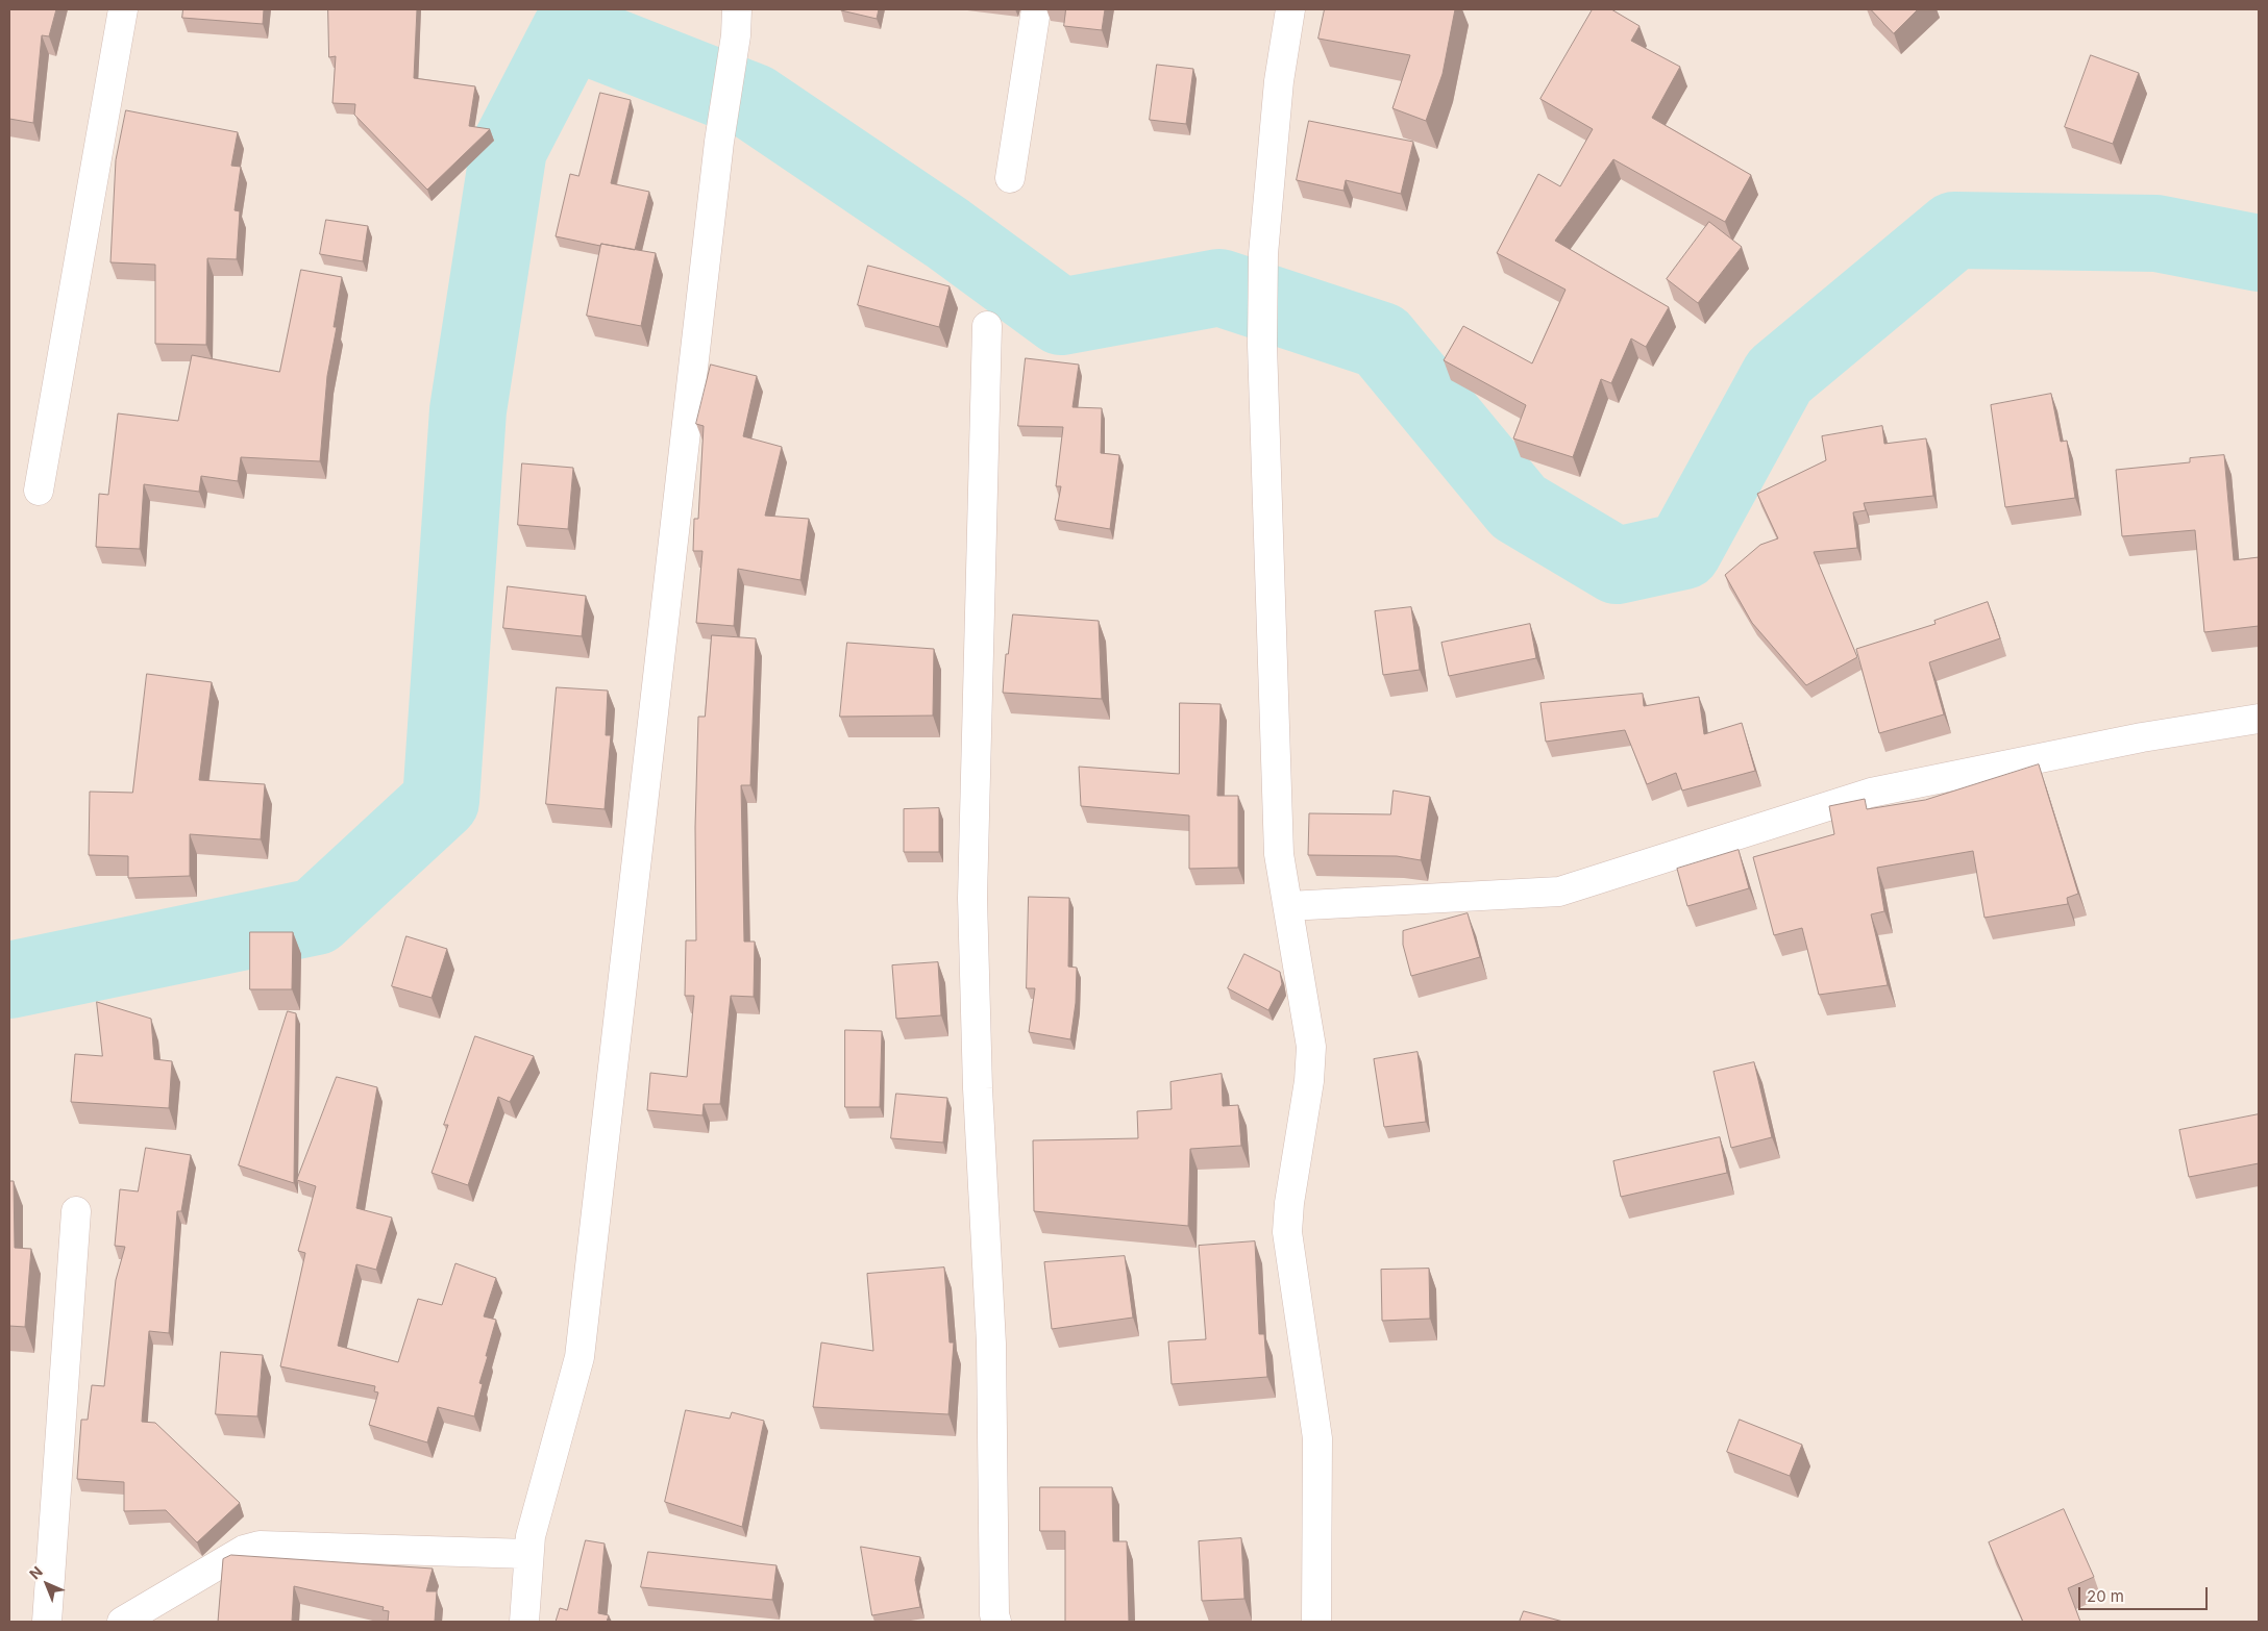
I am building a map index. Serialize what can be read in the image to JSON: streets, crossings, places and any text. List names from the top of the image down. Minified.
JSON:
{"scale_bar":"20 m","north":"top left"}
